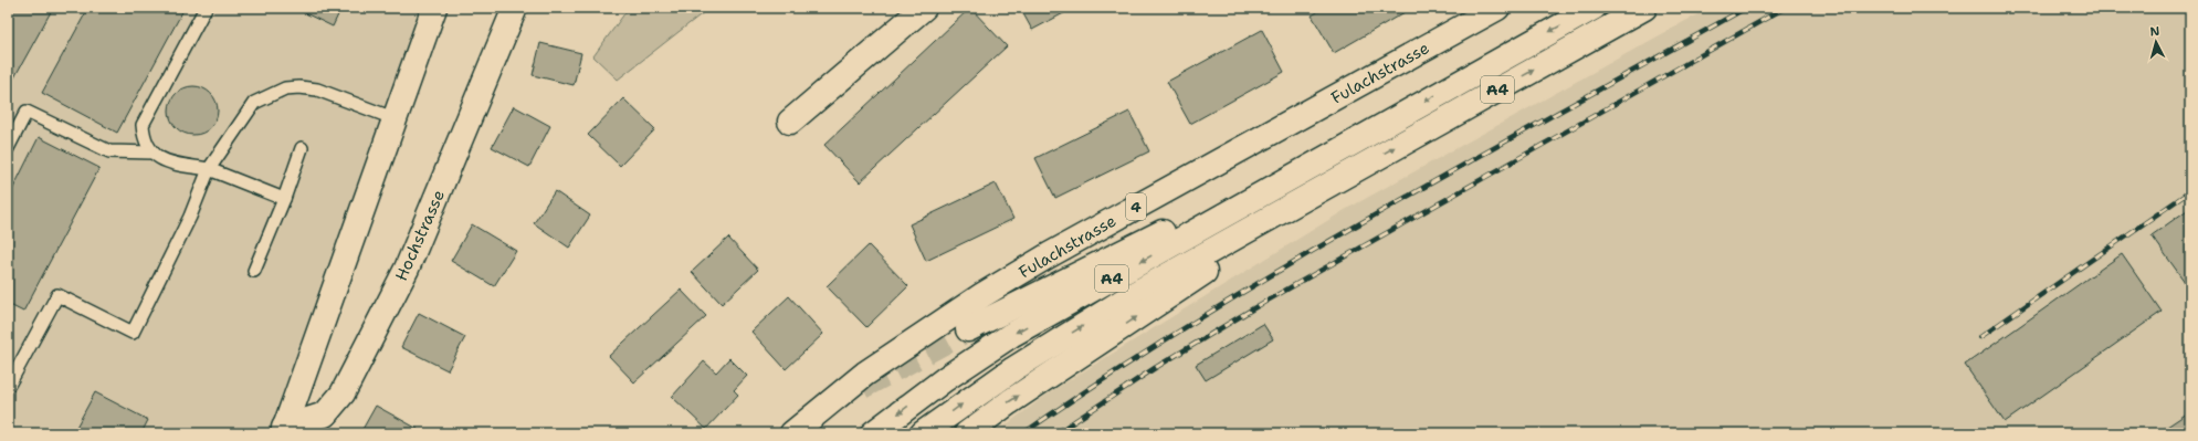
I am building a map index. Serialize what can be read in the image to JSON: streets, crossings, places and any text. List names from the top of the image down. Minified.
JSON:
{"streets":{"main road":["Fulachstrasse","A4","4","Hochstrasse"]},"north":"top"}
